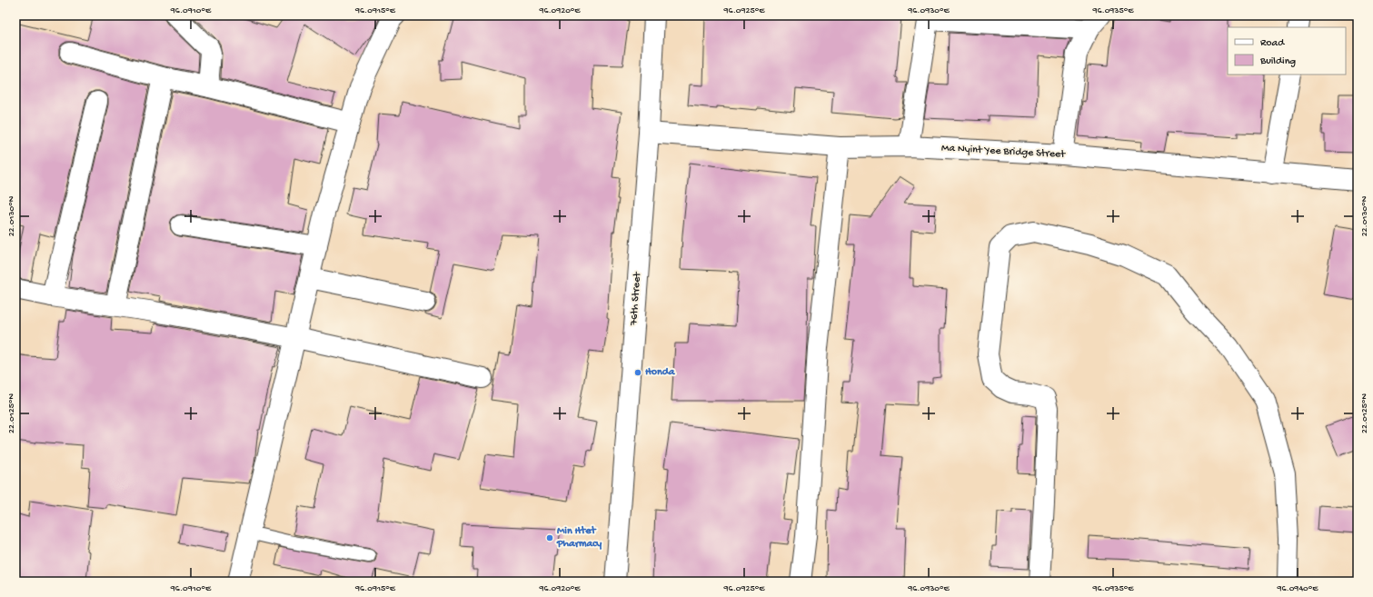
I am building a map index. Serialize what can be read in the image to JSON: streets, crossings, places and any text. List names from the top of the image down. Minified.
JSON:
{"streets":{"street":["Ma Nyint Yee Bridge Street","76th Street"]},"crossings":[["Ma Nyint Yee Bridge Street","76th Street"]],"places":["Honda","Min Htet Pharmacy"],"legend":["Road","Building"],"coordinates":["96.0910°E","96.0915°E","96.0920°E","96.0925°E","96.0930°E","96.0935°E","22.0130°N","22.0125°N","96.0940°E"]}
